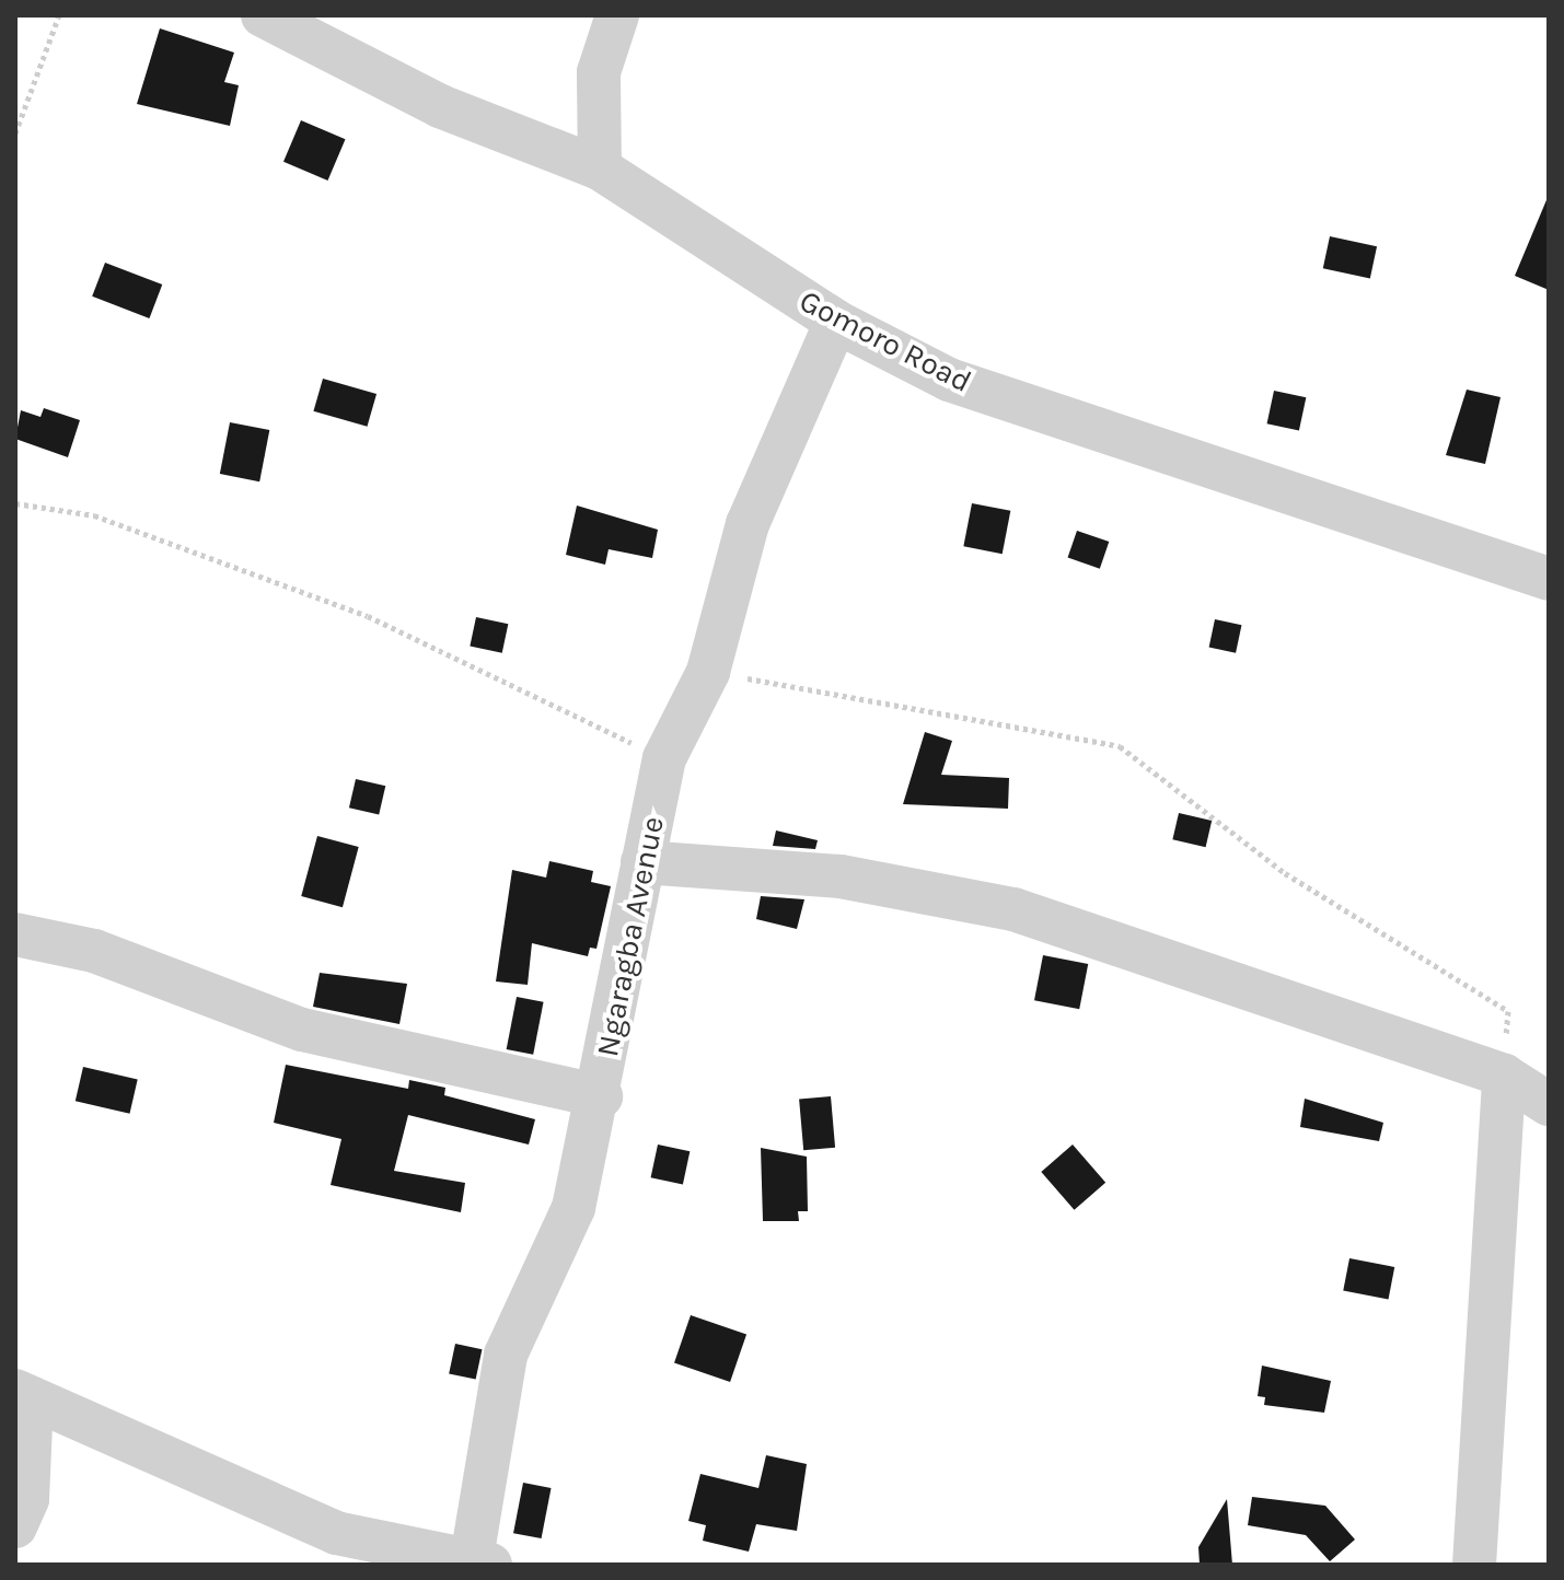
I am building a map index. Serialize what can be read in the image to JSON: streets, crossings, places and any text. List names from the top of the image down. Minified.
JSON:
{"streets":{"street":["Gomoro Road","Ngaragba Avenue"]},"crossings":[["Gomoro Road","Ngaragba Avenue"]]}
